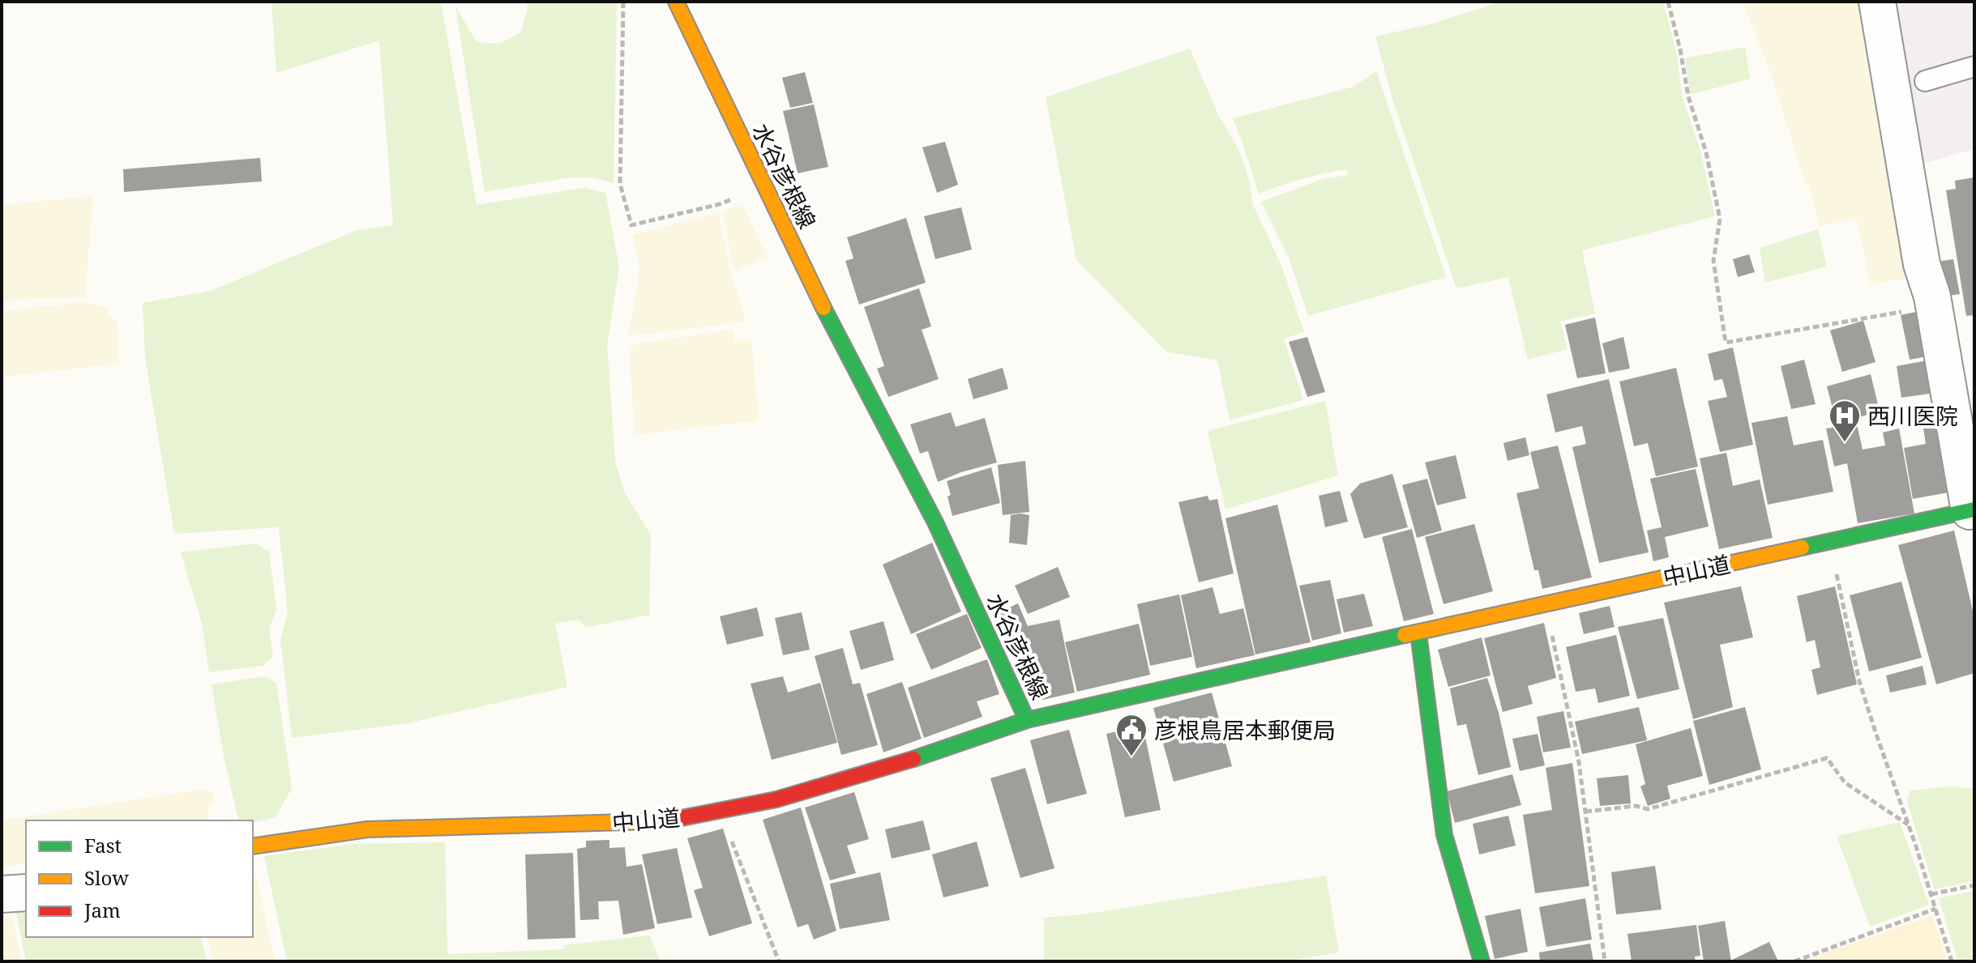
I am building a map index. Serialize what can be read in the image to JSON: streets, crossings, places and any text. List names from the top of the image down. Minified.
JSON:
{"streets":{"main road":["水谷彦根線","中山道"]},"crossings":[["水谷彦根線","中山道"]],"places":{"hospital":["西川医院"],"public building":["彦根鳥居本郵便局"]},"legend":["Fast","Slow","Jam"]}
